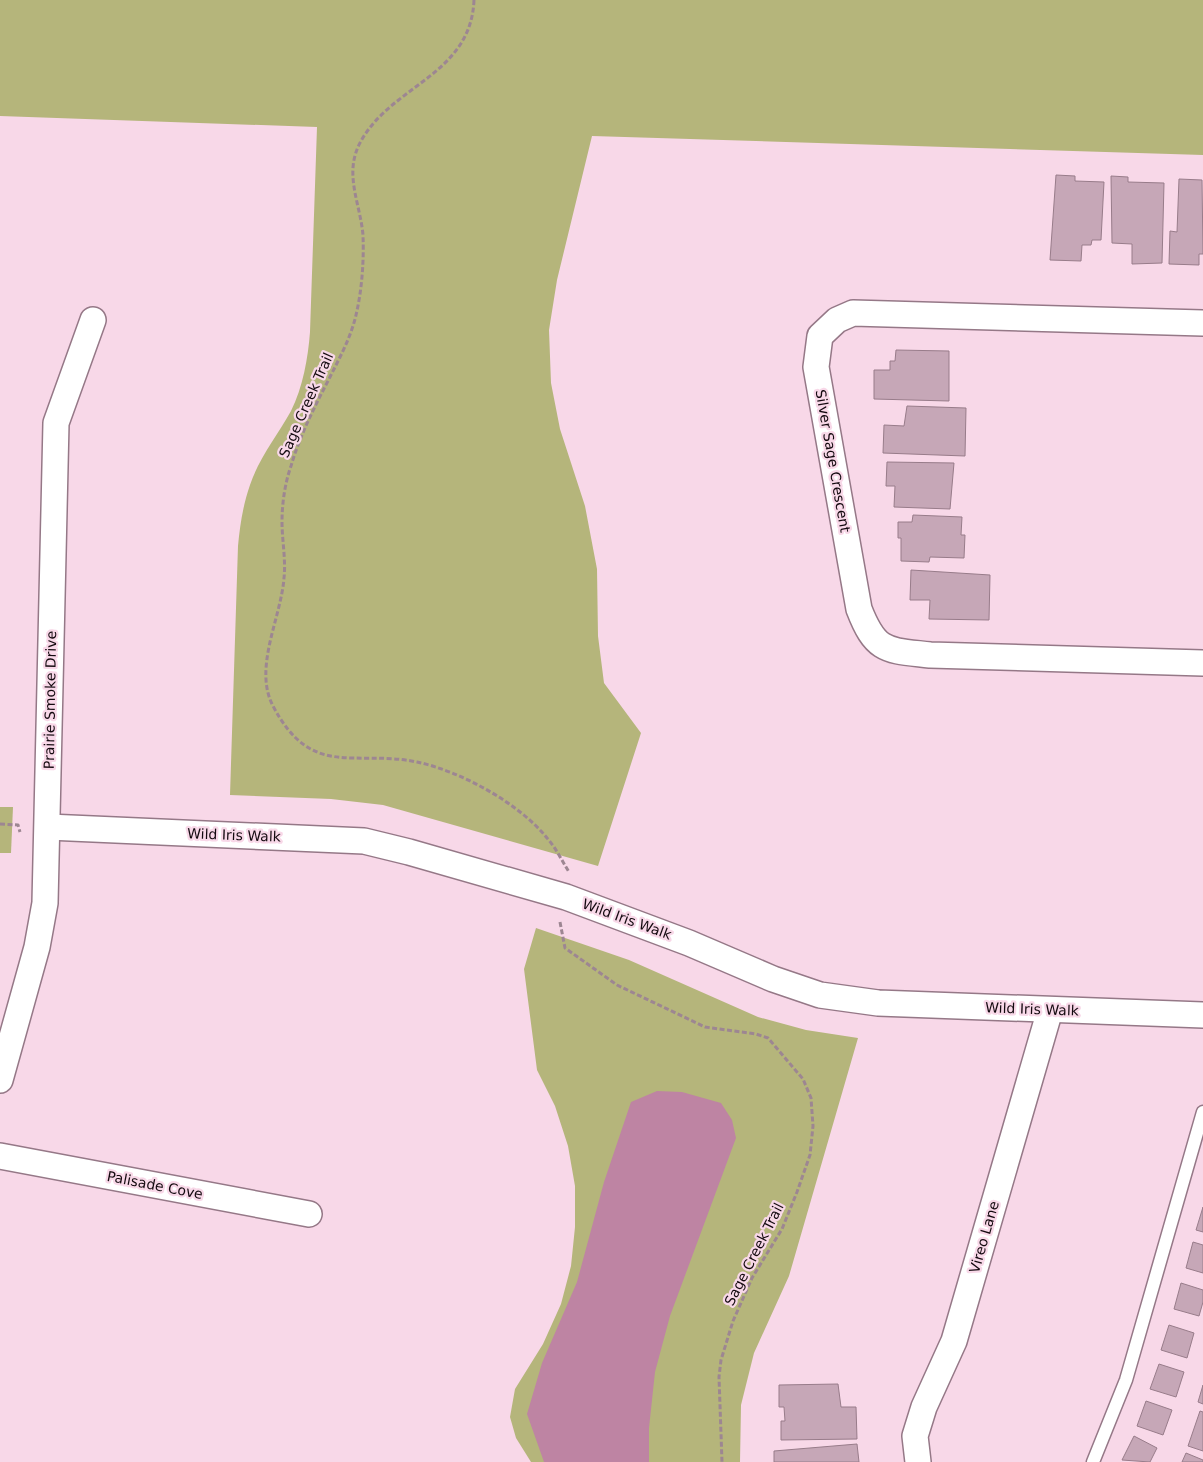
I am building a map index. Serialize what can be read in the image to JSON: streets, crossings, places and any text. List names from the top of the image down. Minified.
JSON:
{"streets":{"street":["Silver Sage Crescent","Prairie Smoke Drive","Wild Iris Walk","Palisade Cove","Vireo Lane"],"path":["Sage Creek Trail"]},"crossings":[["Sage Creek Trail","Wild Iris Walk"],["Prairie Smoke Drive","Wild Iris Walk"],["Wild Iris Walk","Vireo Lane"]]}
